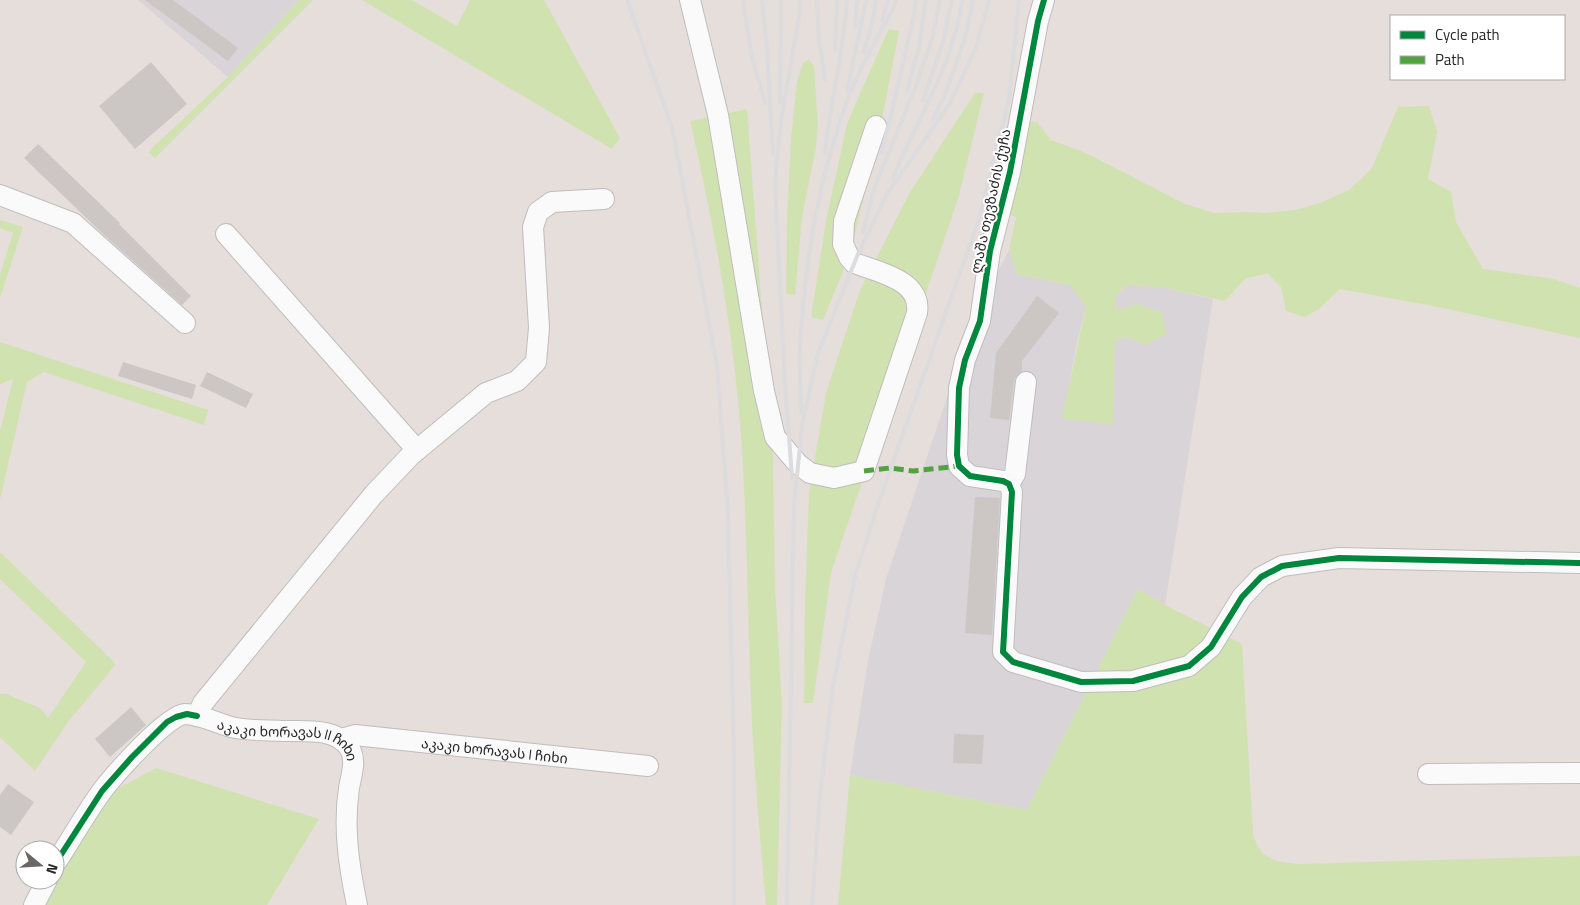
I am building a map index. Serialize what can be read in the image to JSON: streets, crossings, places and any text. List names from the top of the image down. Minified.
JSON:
{"streets":{"street":["ლაშა თევზაძის ქუჩა","აკაკი ხორავას II ჩიხი","აკაკი ხორავას I ჩიხი"]},"crossings":[["აკაკი ხორავას II ჩიხი","აკაკი ხორავას I ჩიხი"]],"legend":["Cycle path","Path"],"north":"right"}
